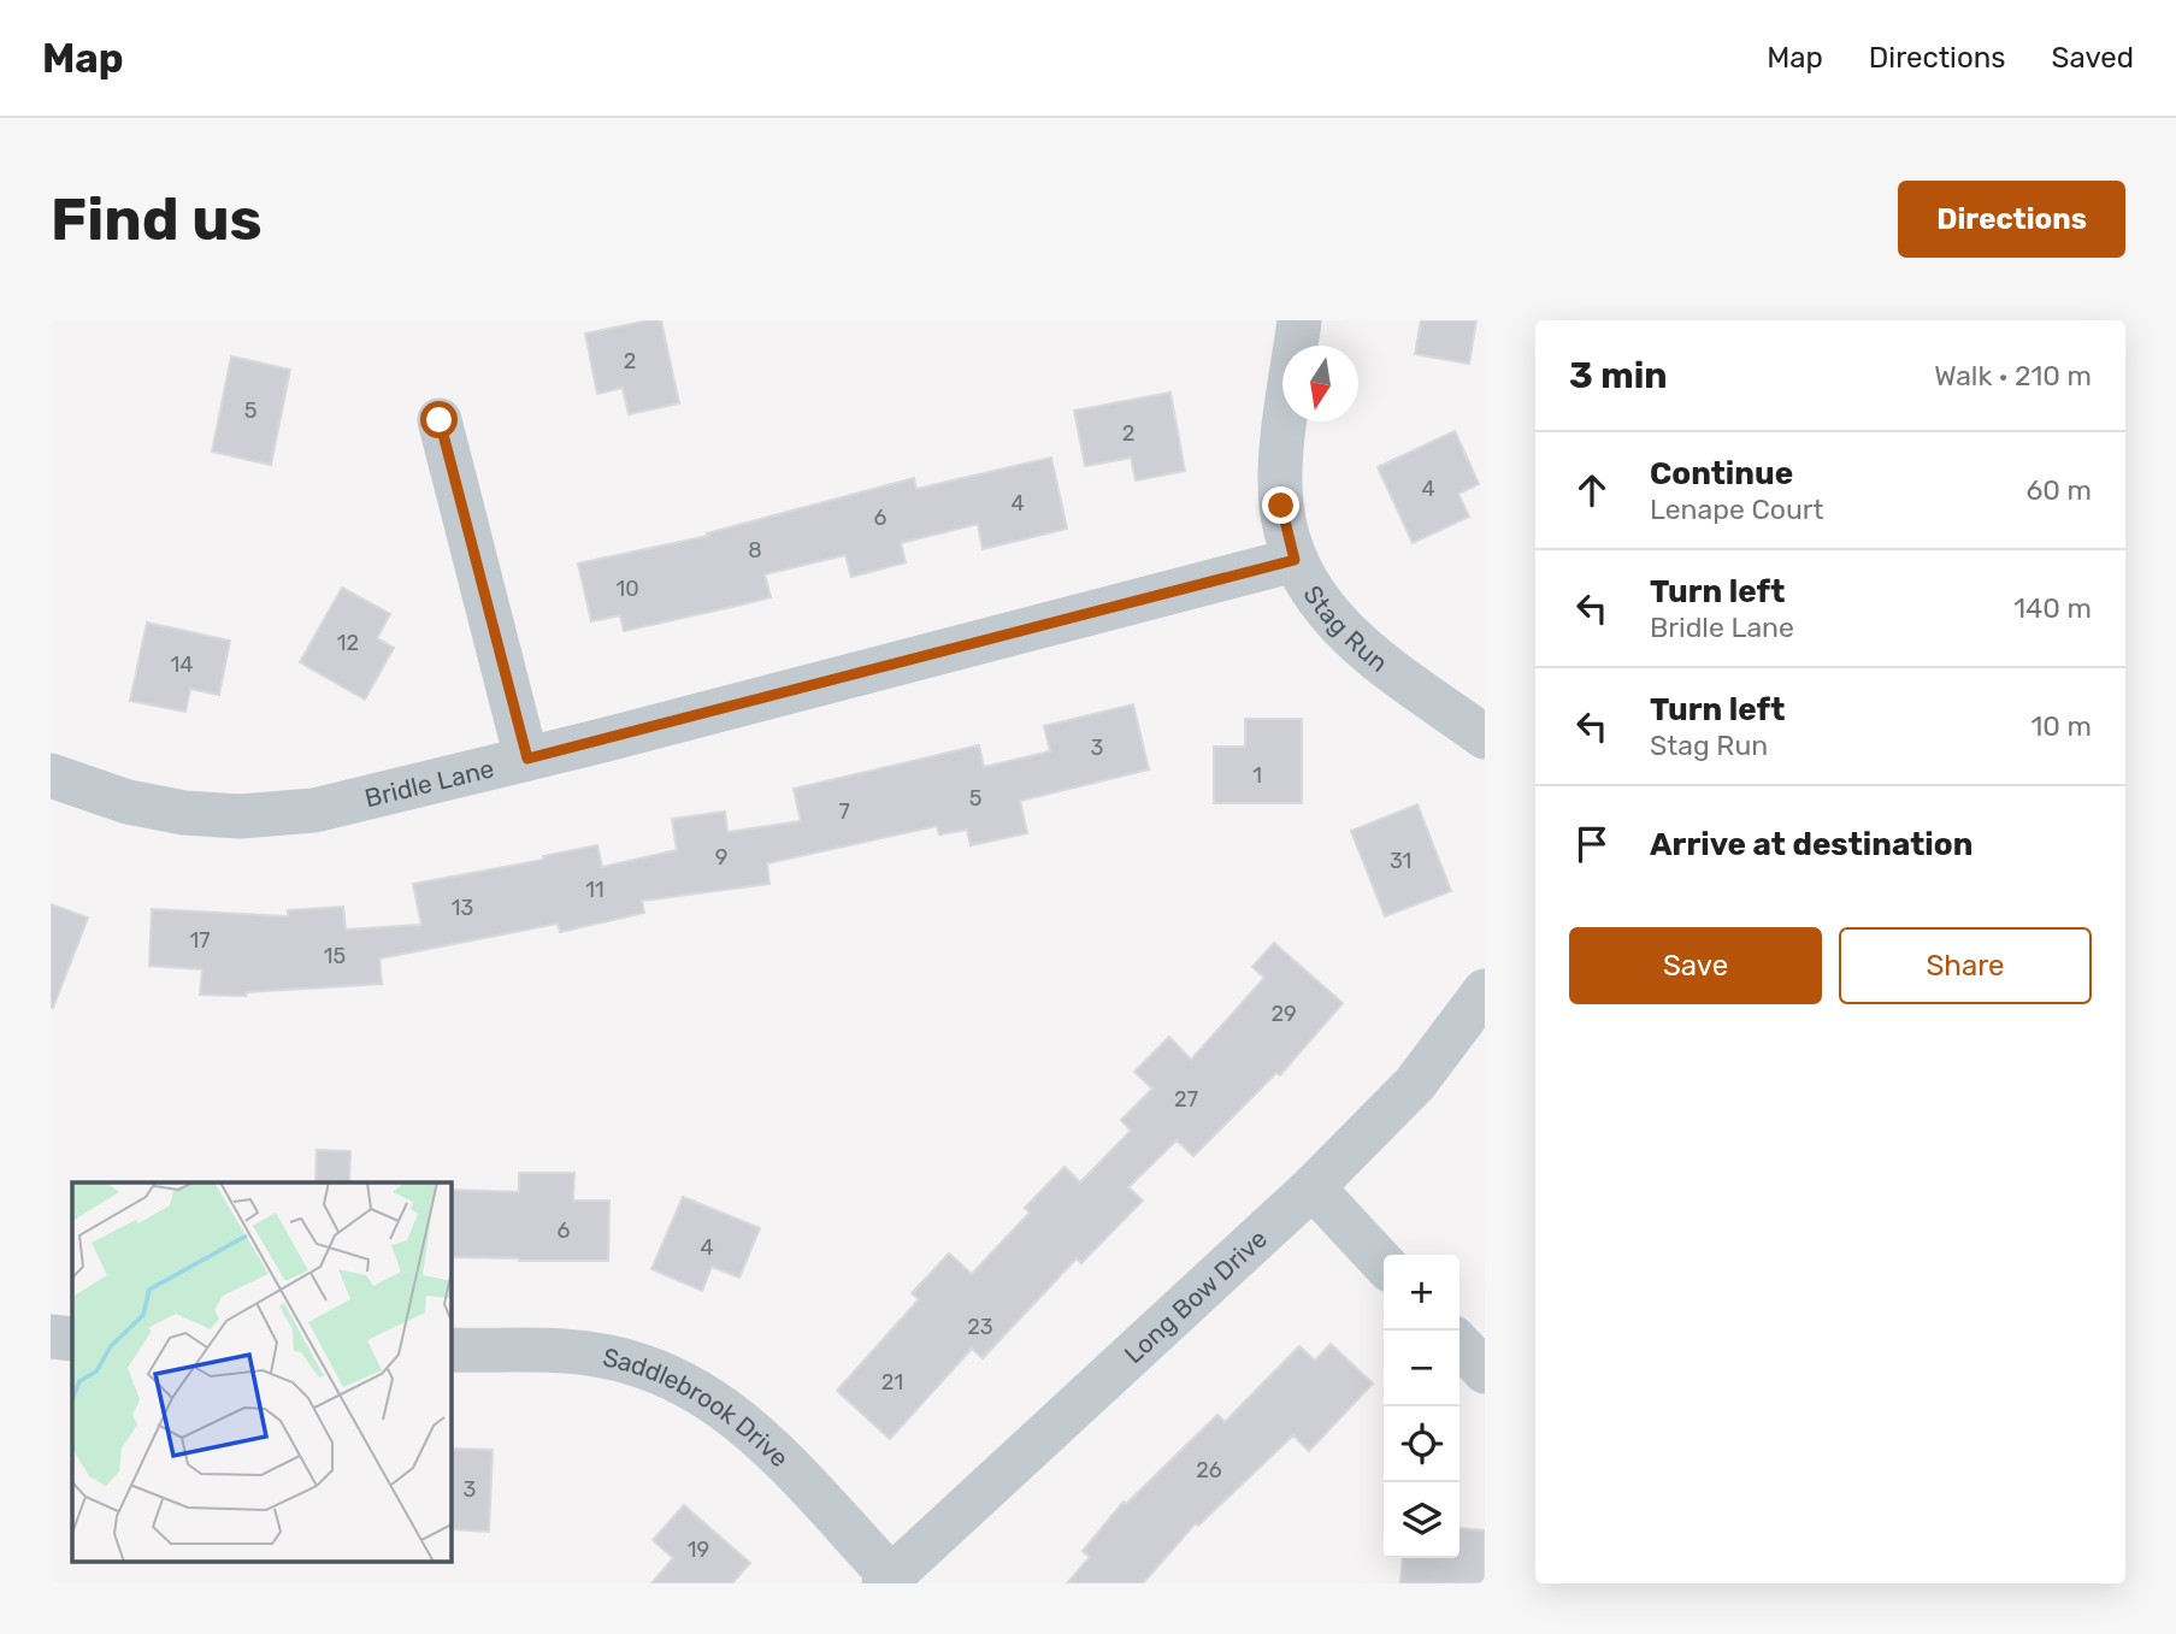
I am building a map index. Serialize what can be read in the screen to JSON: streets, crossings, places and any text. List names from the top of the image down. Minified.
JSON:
{"streets":{"street":["Stag Run","Bridle Lane","Long Bow Drive","Saddlebrook Drive"]},"crossings":[["Stag Run","Bridle Lane"],["Long Bow Drive","Saddlebrook Drive"]],"house_numbers":["2","5","2","4","4","6","8","10","12","14","3","1","5","7","9","31","11","13","17","15","29","27","6","4","23","21","26","3","19"],"north":"bottom","page":{"header":"Map","nav":["Map","Directions","Saved"],"buttons":["Directions",["Save","Share"]],"title":"Find us","heading":["3 min","Walk · 210 m"],"list":[["Continue","Lenape Court","60 m"],["Turn left","Bridle Lane","140 m"],["Turn left","Stag Run","10 m"],"Arrive at destination"],"map_buttons":["+","−"]}}
